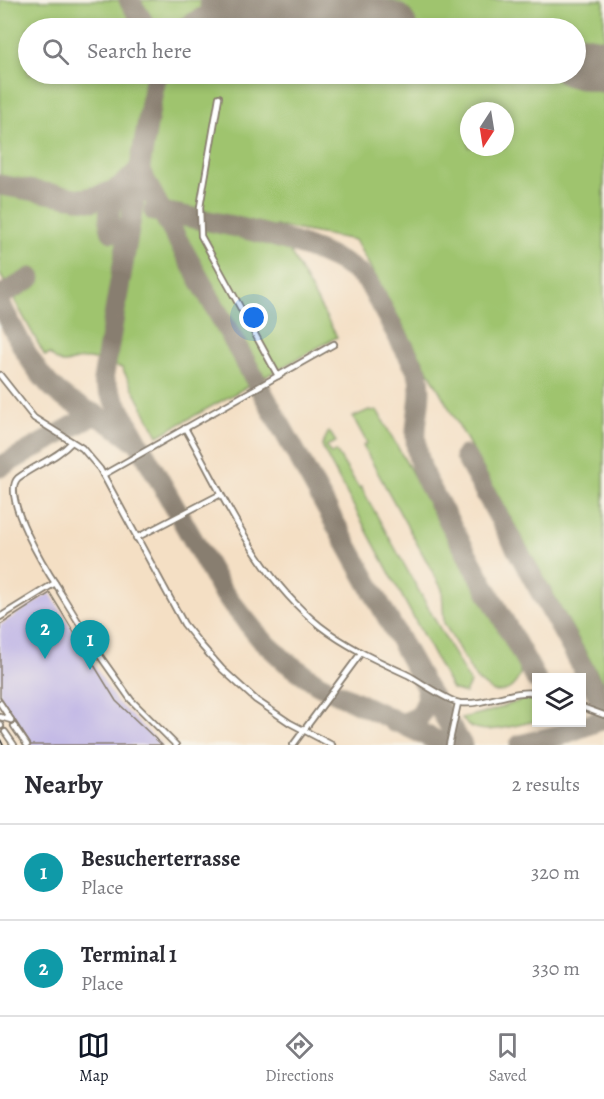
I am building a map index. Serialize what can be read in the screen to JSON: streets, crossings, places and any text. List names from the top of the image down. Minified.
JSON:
{"north":"bottom","page":{"search":"Search here","pins":["2","1"],"heading":["Nearby","2 results"],"list":[{"mark":"1","name":"Besucherterrasse","note":"Place","value":"320 m"},{"mark":"2","name":"Terminal 1","note":"Place","value":"330 m"}],"nav":["Map","Directions","Saved"]}}
